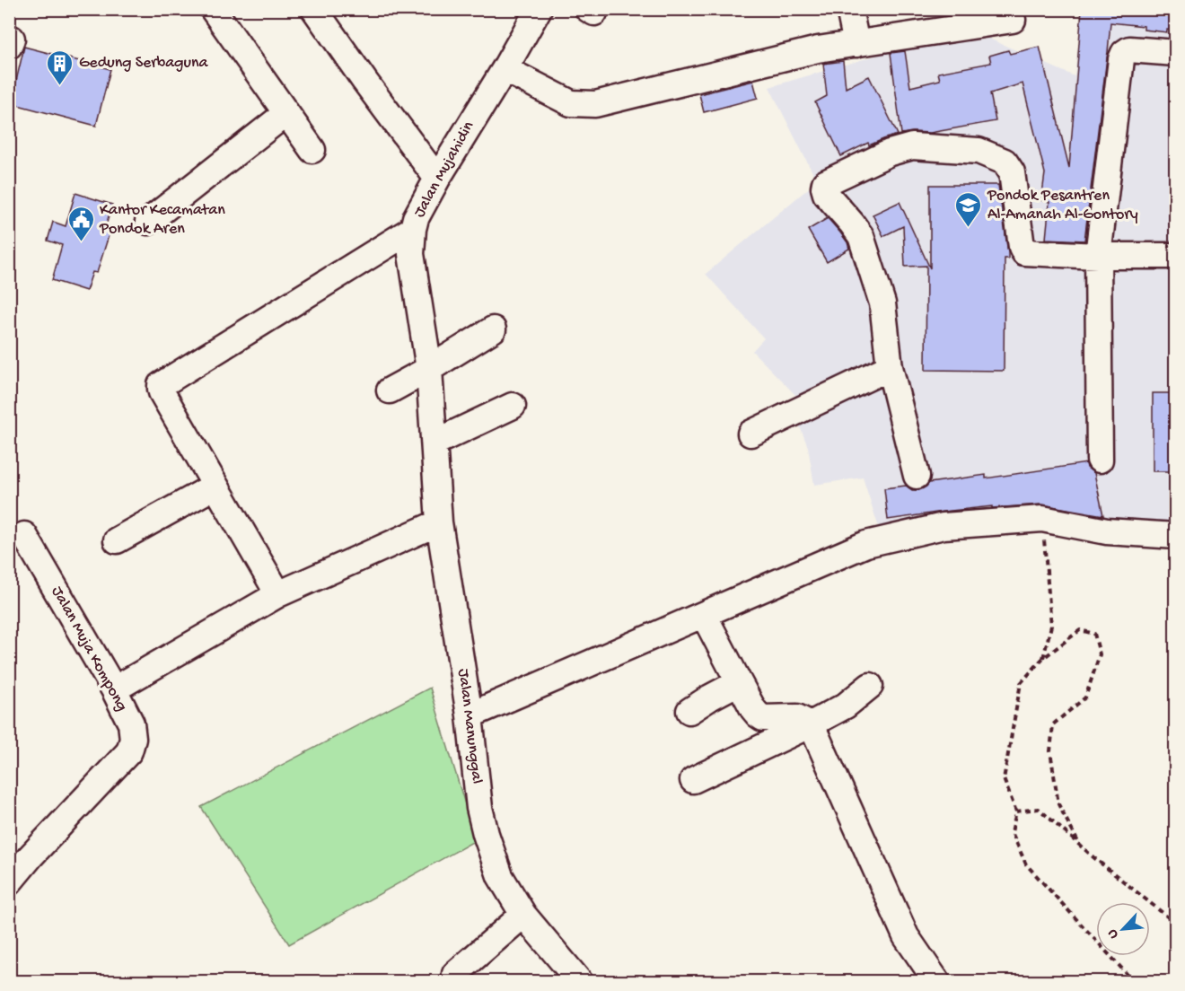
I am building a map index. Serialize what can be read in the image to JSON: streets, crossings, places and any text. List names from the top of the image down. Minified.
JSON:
{"streets":{"street":["Jalan Mujahidin","Jalan Muja Kompong","Jalan Manunggal"]},"crossings":[["Jalan Mujahidin","Jalan Manunggal"]],"places":{"building":["Gedung Serbaguna"],"school or university":["Pondok Pesantren Al-Amanah Al-Gontory"],"public building":["Kantor Kecamatan Pondok Aren"]},"north":"bottom left"}
